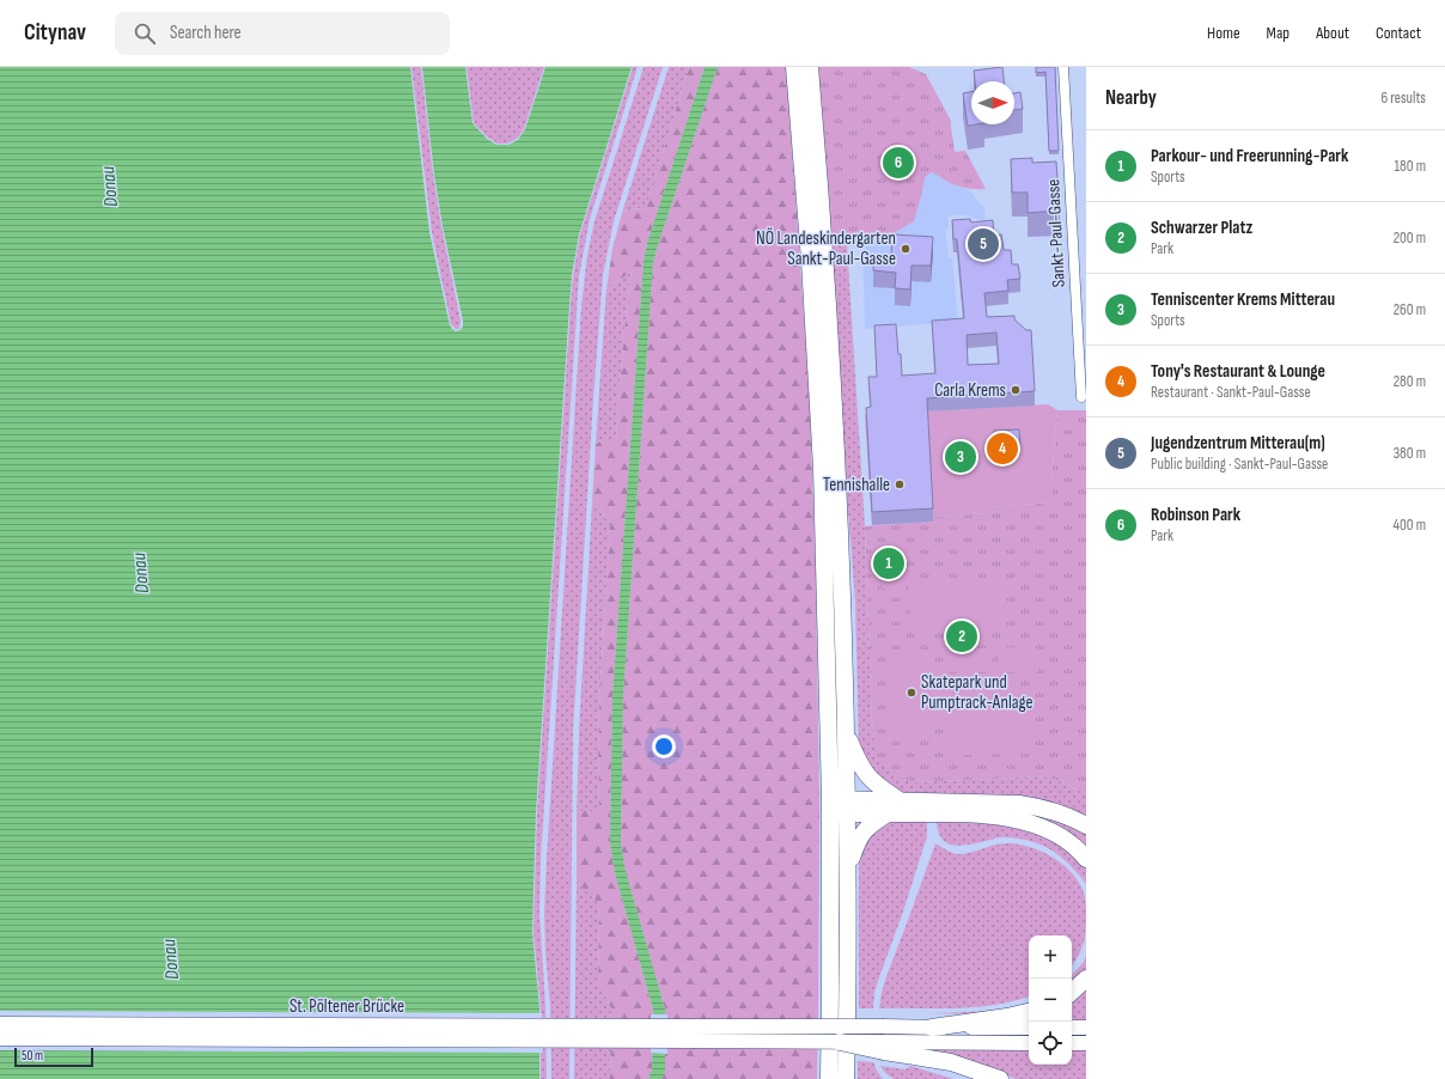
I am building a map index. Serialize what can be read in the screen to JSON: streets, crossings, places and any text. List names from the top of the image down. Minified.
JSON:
{"streets":{"main road":["St. Pöltener Brücke"],"street":["Sankt-Paul-Gasse"]},"water":["Donau"],"places":["NÖ Landeskindergarten Sankt-Paul-Gasse","Carla Krems","Tennishalle","Skatepark und Pumptrack-Anlage"],"scale_bar":"50 m","north":"right","page":{"header":"Citynav","search":"Search here","nav":["Home","Map","About","Contact"],"heading":["Nearby","6 results"],"list":[{"mark":"1","name":"Parkour- und Freerunning-Park","note":"Sports","value":"180 m"},{"mark":"2","name":"Schwarzer Platz","note":"Park","value":"200 m"},{"mark":"3","name":"Tenniscenter Krems Mitterau","note":"Sports","value":"260 m"},{"mark":"4","name":"Tony's Restaurant & Lounge","note":"Restaurant · Sankt-Paul-Gasse","value":"280 m"},{"mark":"5","name":"Jugendzentrum Mitterau(m)","note":"Public building · Sankt-Paul-Gasse","value":"380 m"},{"mark":"6","name":"Robinson Park","note":"Park","value":"400 m"}],"pins":["6","5","4","3","1","2"],"map_buttons":["+","−"],"scale":"50 m"}}
